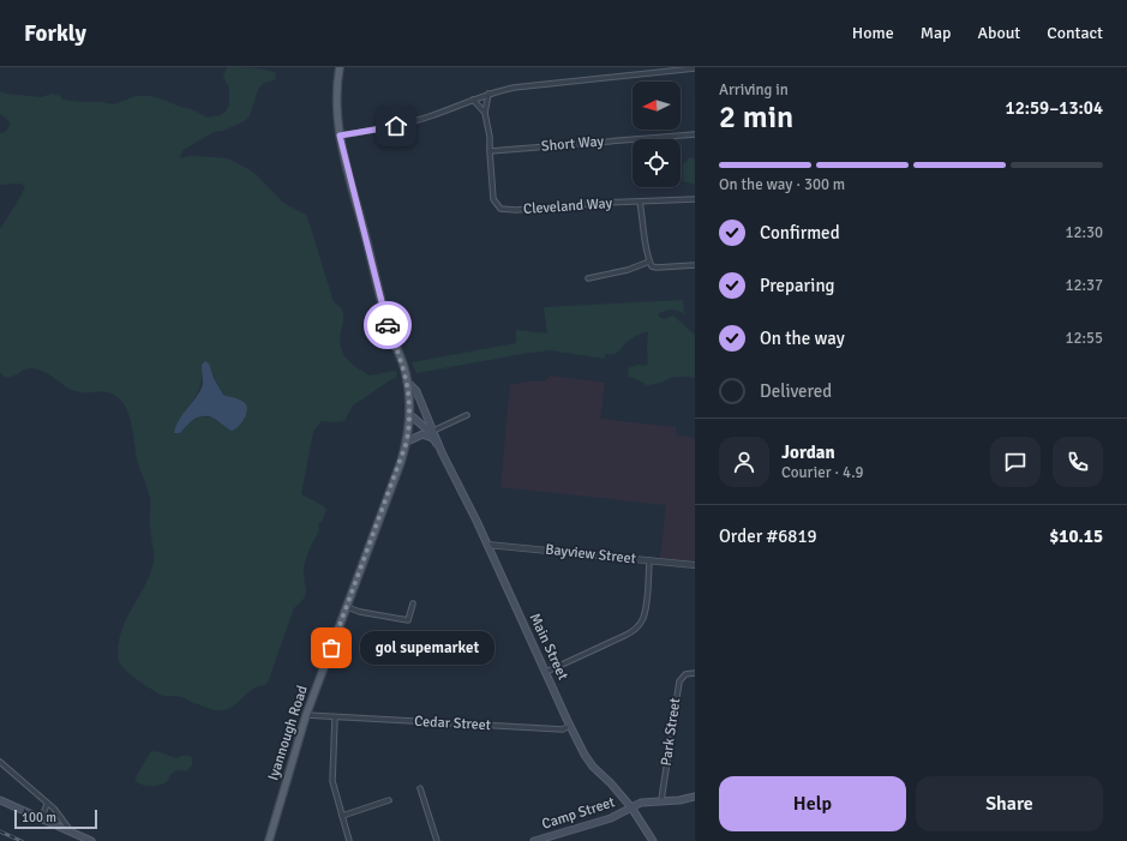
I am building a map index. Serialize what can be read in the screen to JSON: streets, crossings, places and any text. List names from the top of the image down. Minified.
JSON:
{"streets":{"main road":["Main Street","Iyannough Road","Camp Street"],"street":["Short Way","Cleveland Way","Bayview Street","Cedar Street","Park Street"]},"crossings":[["Short Way","Cleveland Way"],["Bayview Street","Main Street"],["Main Street","Cedar Street"],["Main Street","Iyannough Road"],["Main Street","Camp Street"],["Cedar Street","Iyannough Road"],["Park Street","Camp Street"]],"places":["gol supemarket"],"scale_bar":"100 m","north":"left","page":{"header":"Forkly","nav":["Home","Map","About","Contact"],"heading":["2 min","Arriving in","12:59–13:04"],"panel":["Jordan","Courier · 4.9","Order #6819","$10.15"],"bar":"On the way · 300 m","list":[["Confirmed","12:30"],["Preparing","12:37"],["On the way","12:55"],"Delivered"],"bubble":"gol supemarket","buttons":["Help","Share"],"scale":"100 m"}}
